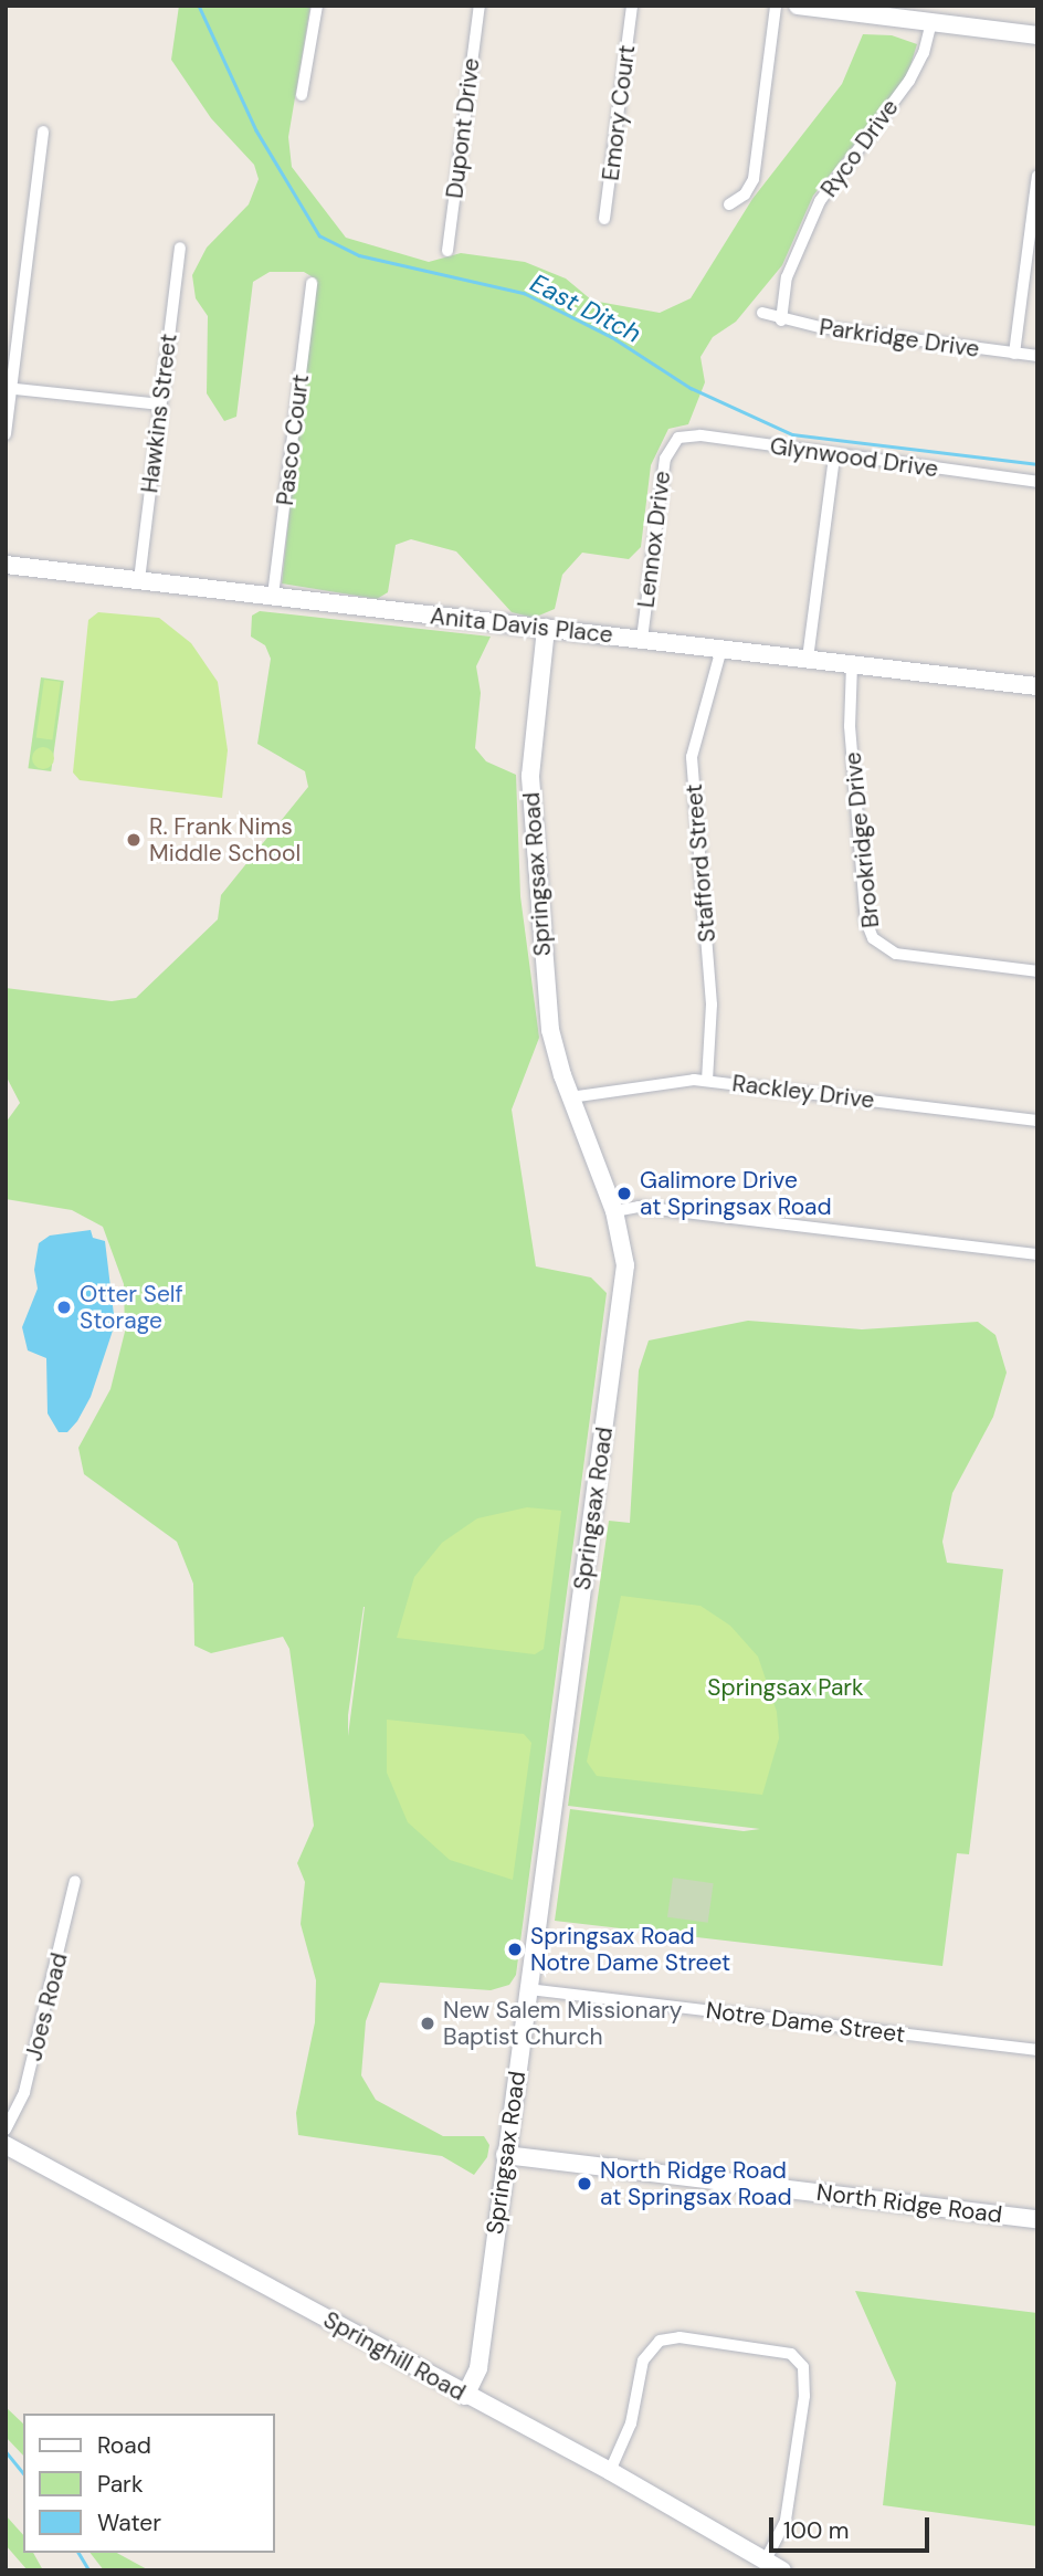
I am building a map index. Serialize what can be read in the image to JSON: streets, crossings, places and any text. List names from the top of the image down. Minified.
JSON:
{"streets":{"street":["Emory Court","Dupont Drive","Ryco Drive","Parkridge Drive","Hawkins Street","Pasco Court","Glynwood Drive","Lennox Drive","Anita Davis Place","Brookridge Drive","Stafford Street","Springsax Road","Rackley Drive","Joes Road","Notre Dame Street","North Ridge Road","Springhill Road"]},"crossings":[["Ryco Drive","Parkridge Drive"],["Hawkins Street","Anita Davis Place"],["Pasco Court","Anita Davis Place"],["Glynwood Drive","Lennox Drive"],["Lennox Drive","Anita Davis Place"],["Anita Davis Place","Brookridge Drive"],["Anita Davis Place","Stafford Street"],["Anita Davis Place","Springsax Road"],["Stafford Street","Rackley Drive"],["Springsax Road","Rackley Drive"],["Springsax Road","Notre Dame Street"],["Springsax Road","North Ridge Road"],["Springsax Road","Springhill Road"]],"water":["East Ditch"],"parks":["Springsax Park"],"places":["R. Frank Nims Middle School","Galimore Drive at Springsax Road","Otter Self Storage","Springsax Road Notre Dame Street","New Salem Missionary Baptist Church","North Ridge Road at Springsax Road"],"legend":["Road","Park","Water"],"scale_bar":"100 m"}
